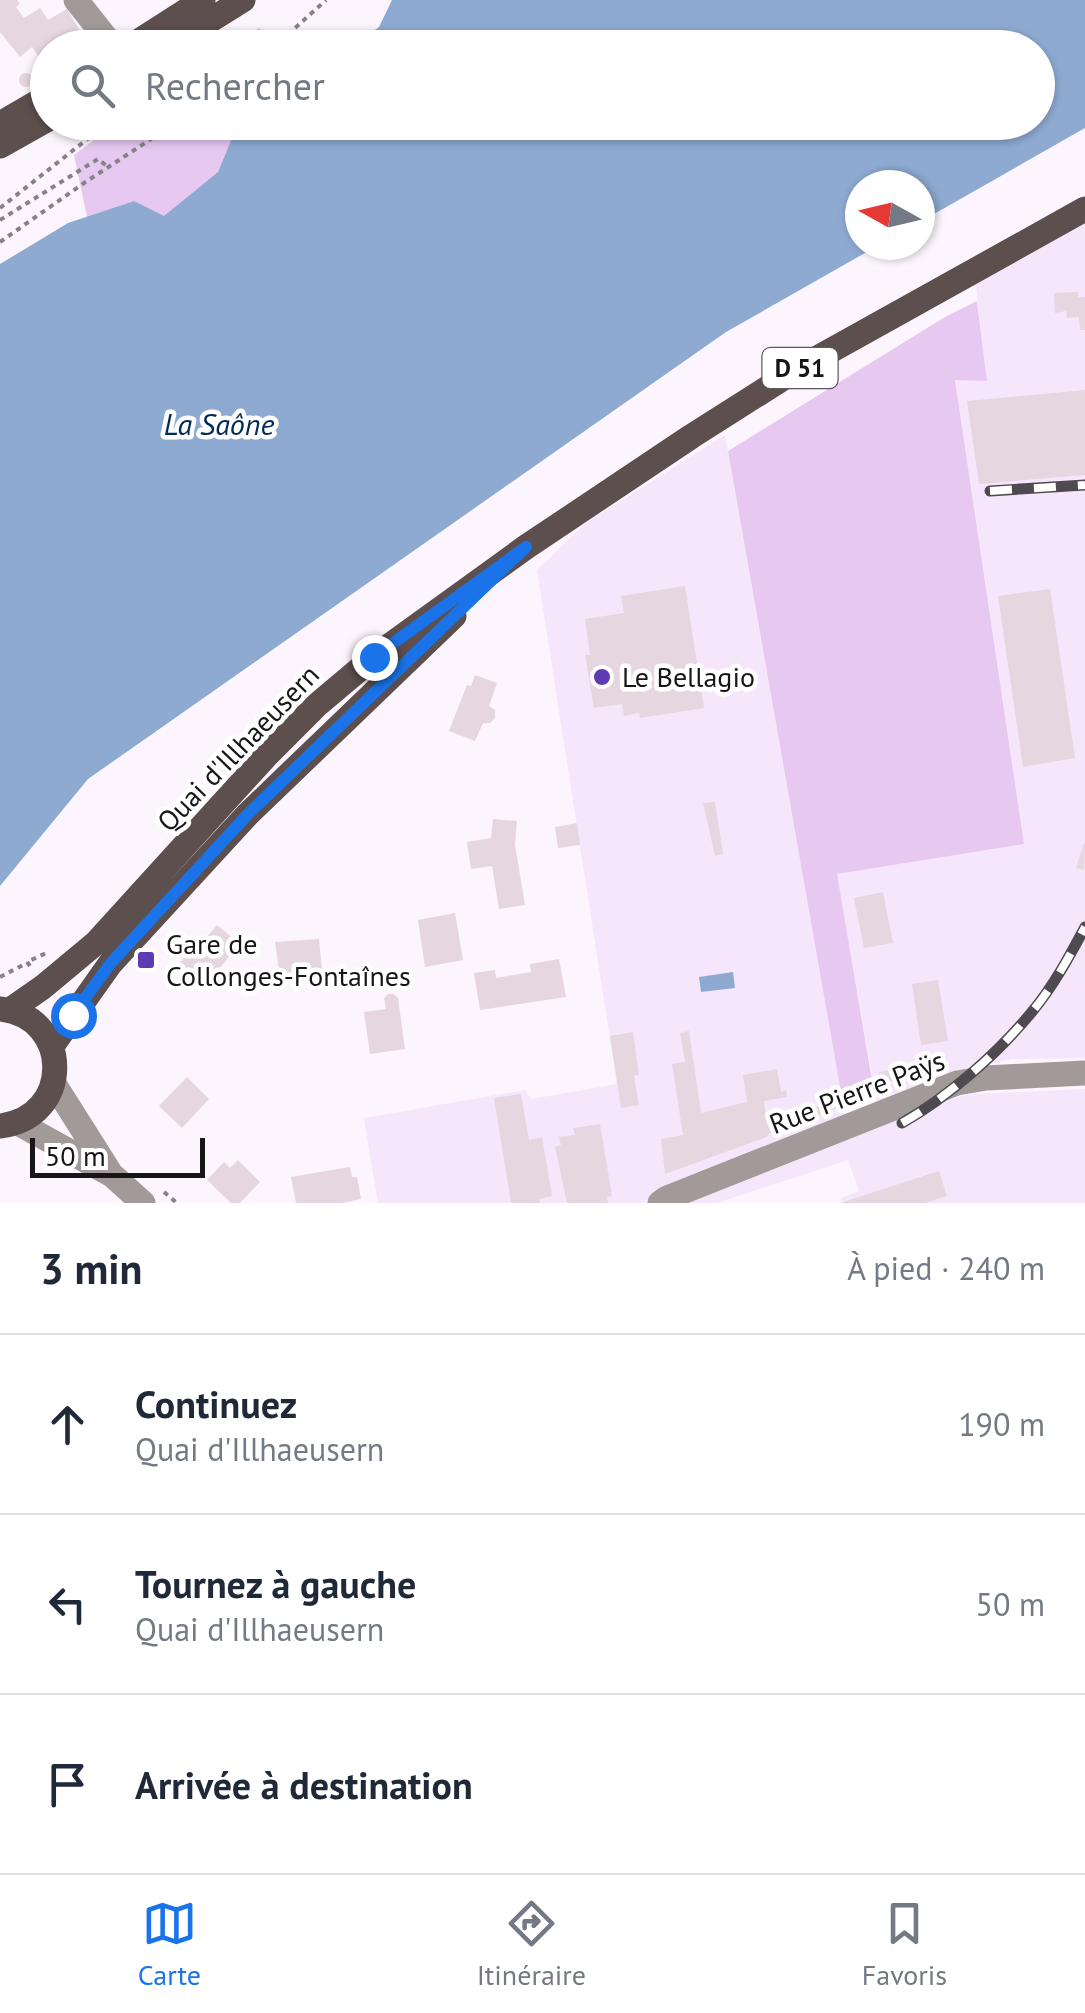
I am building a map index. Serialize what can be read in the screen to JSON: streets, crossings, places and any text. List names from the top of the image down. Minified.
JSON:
{"streets":{"main road":["D 51","Quai d'Illhaeusern"],"street":["Rue Pierre Paÿs"]},"water":["La Saône"],"places":{"other":["Le Bellagio"],"transit":["Gare de Collonges-Fontaînes"]},"scale_bar":"50 m","north":"left","page":{"search":"Rechercher","scale":"50 m","heading":["3 min","À pied · 240 m"],"list":[["Continuez","Quai d'Illhaeusern","190 m"],["Tournez à gauche","Quai d'Illhaeusern","50 m"],"Arrivée à destination"],"nav":["Carte","Itinéraire","Favoris"]}}
